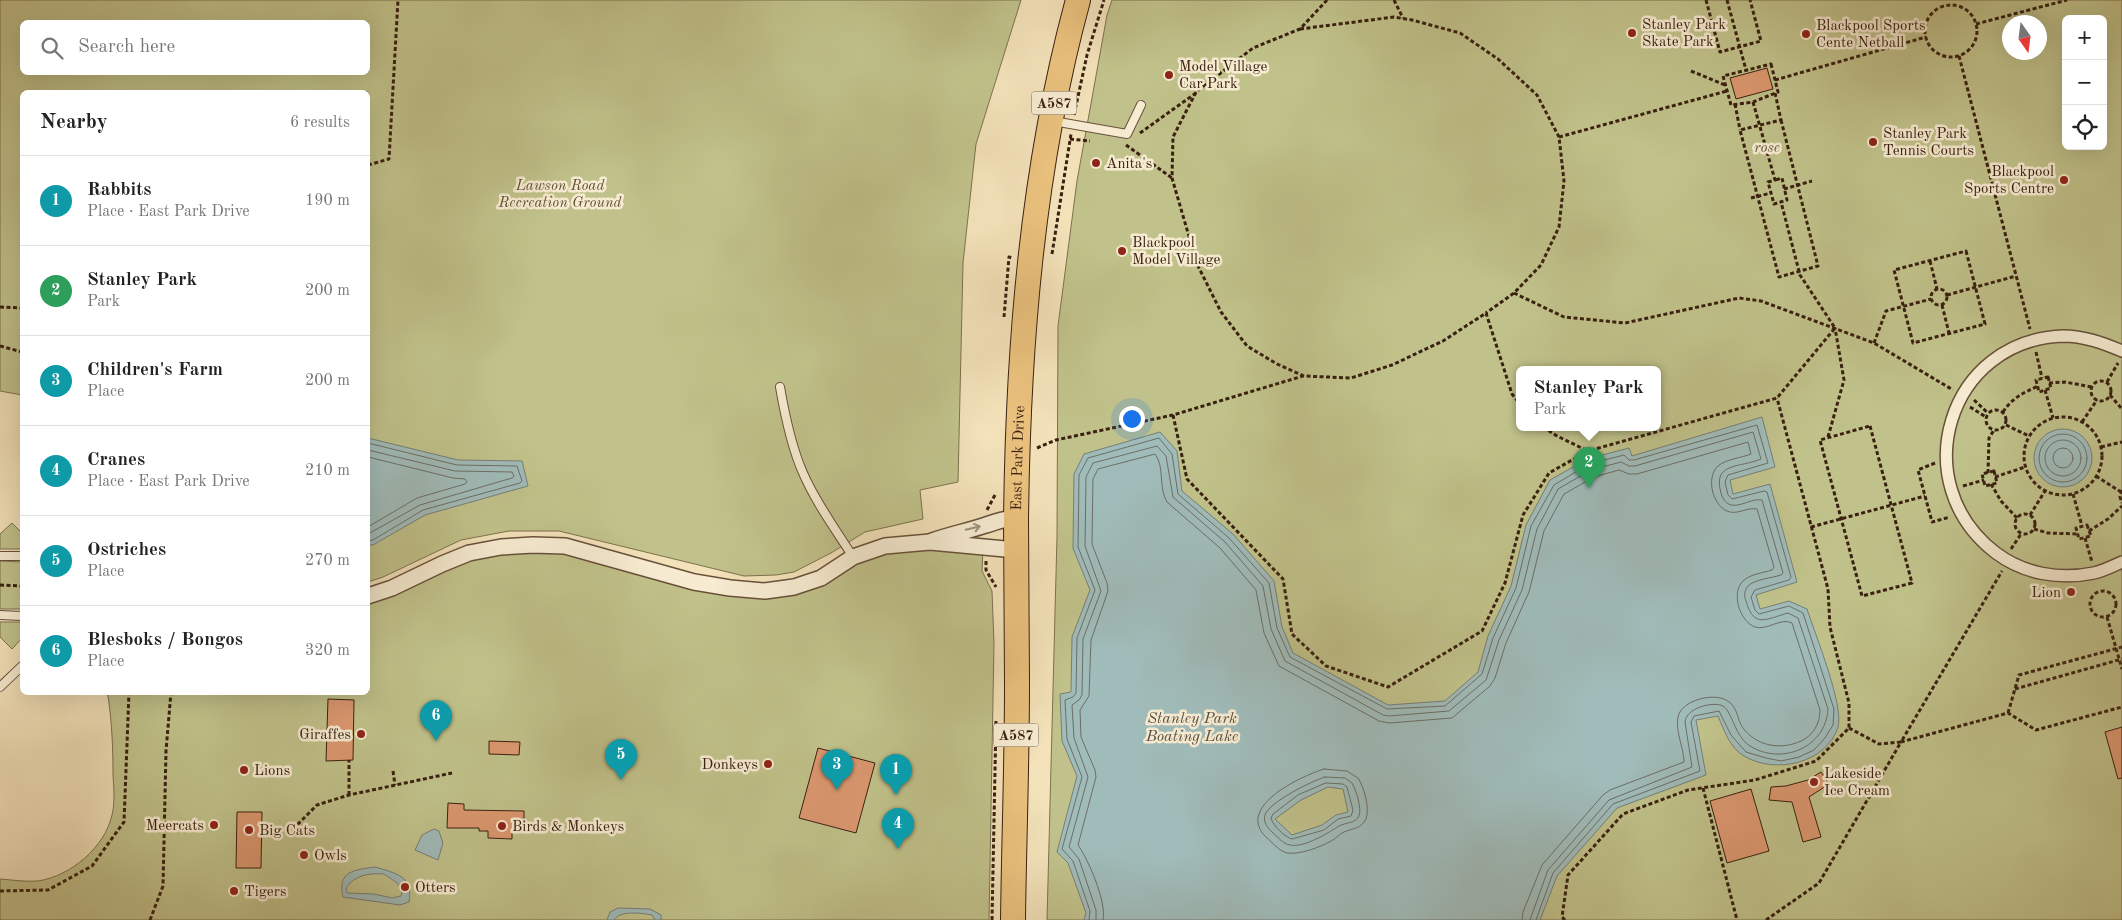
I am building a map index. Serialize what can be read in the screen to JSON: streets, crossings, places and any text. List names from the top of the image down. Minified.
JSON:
{"streets":{"main road":["A587","East Park Drive"]},"water":["Stanley Park Boating Lake"],"parks":["rose","Lawson Road Recreation Ground"],"places":["Stanley Park Skate Park","Blackpool Sports Cente Netball","Model Village Car Park","Stanley Park Tennis Courts","Anita's","Blackpool Sports Centre","Blackpool Model Village","Lion","Giraffes","Donkeys","Lions","Lakeside Ice Cream","Meercats","Birds & Monkeys","Big Cats","Owls","Otters","Tigers"],"north":"bottom","page":{"map_buttons":["+","−"],"search":"Search here","heading":["Nearby","6 results"],"list":[{"mark":"1","name":"Rabbits","note":"Place · East Park Drive","value":"190 m"},{"mark":"2","name":"Stanley Park","note":"Park","value":"200 m"},{"mark":"3","name":"Children's Farm","note":"Place","value":"200 m"},{"mark":"4","name":"Cranes","note":"Place · East Park Drive","value":"210 m"},{"mark":"5","name":"Ostriches","note":"Place","value":"270 m"},{"mark":"6","name":"Blesboks / Bongos","note":"Place","value":"320 m"}],"popup":["Stanley Park","Park"],"pins":["2","6","5","3","1","4"]}}
